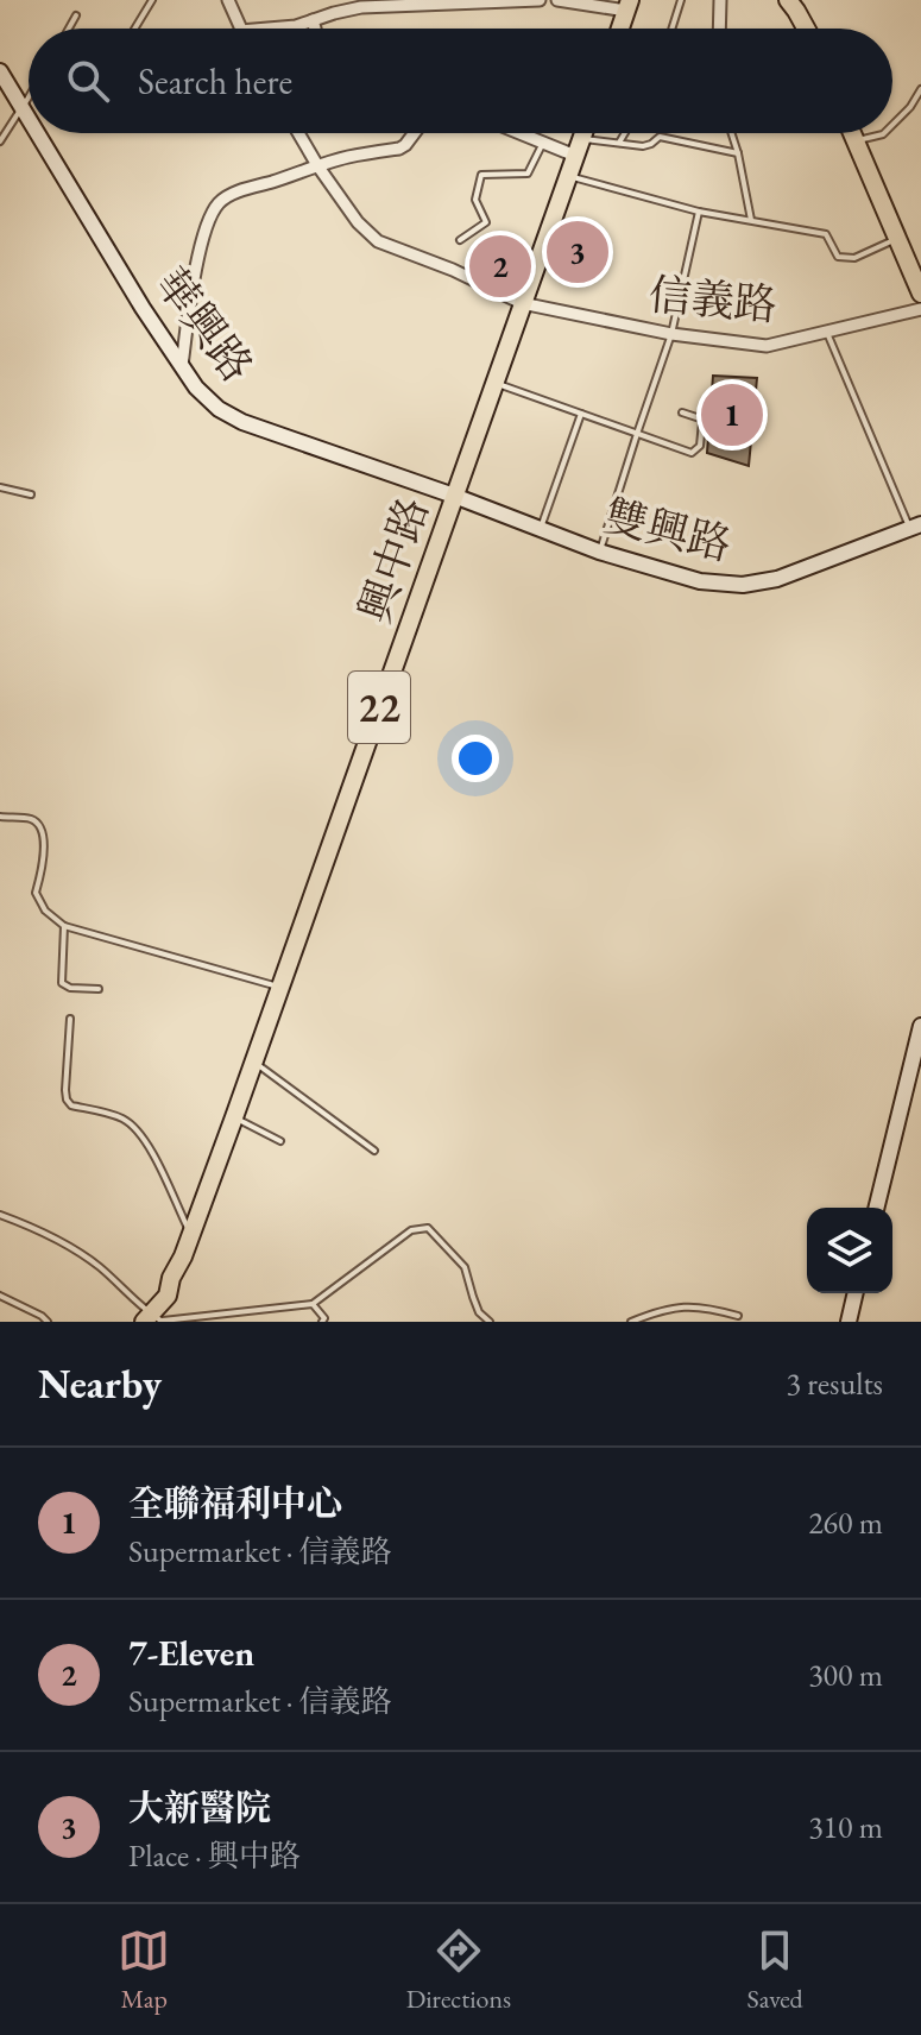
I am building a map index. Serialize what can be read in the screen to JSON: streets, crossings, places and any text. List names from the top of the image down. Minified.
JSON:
{"streets":{"main road":["華興路","雙興路","興中路","22"],"street":["信義路"]},"crossings":[["信義路","興中路"],["華興路","雙興路"],["華興路","興中路"],["雙興路","興中路"]],"page":{"search":"Search here","pins":["3","2","1"],"heading":["Nearby","3 results"],"list":[{"mark":"1","name":"全聯福利中心","note":"Supermarket · 信義路","value":"260 m"},{"mark":"2","name":"7-Eleven","note":"Supermarket · 信義路","value":"300 m"},{"mark":"3","name":"大新醫院","note":"Place · 興中路","value":"310 m"}],"nav":["Map","Directions","Saved"]}}
